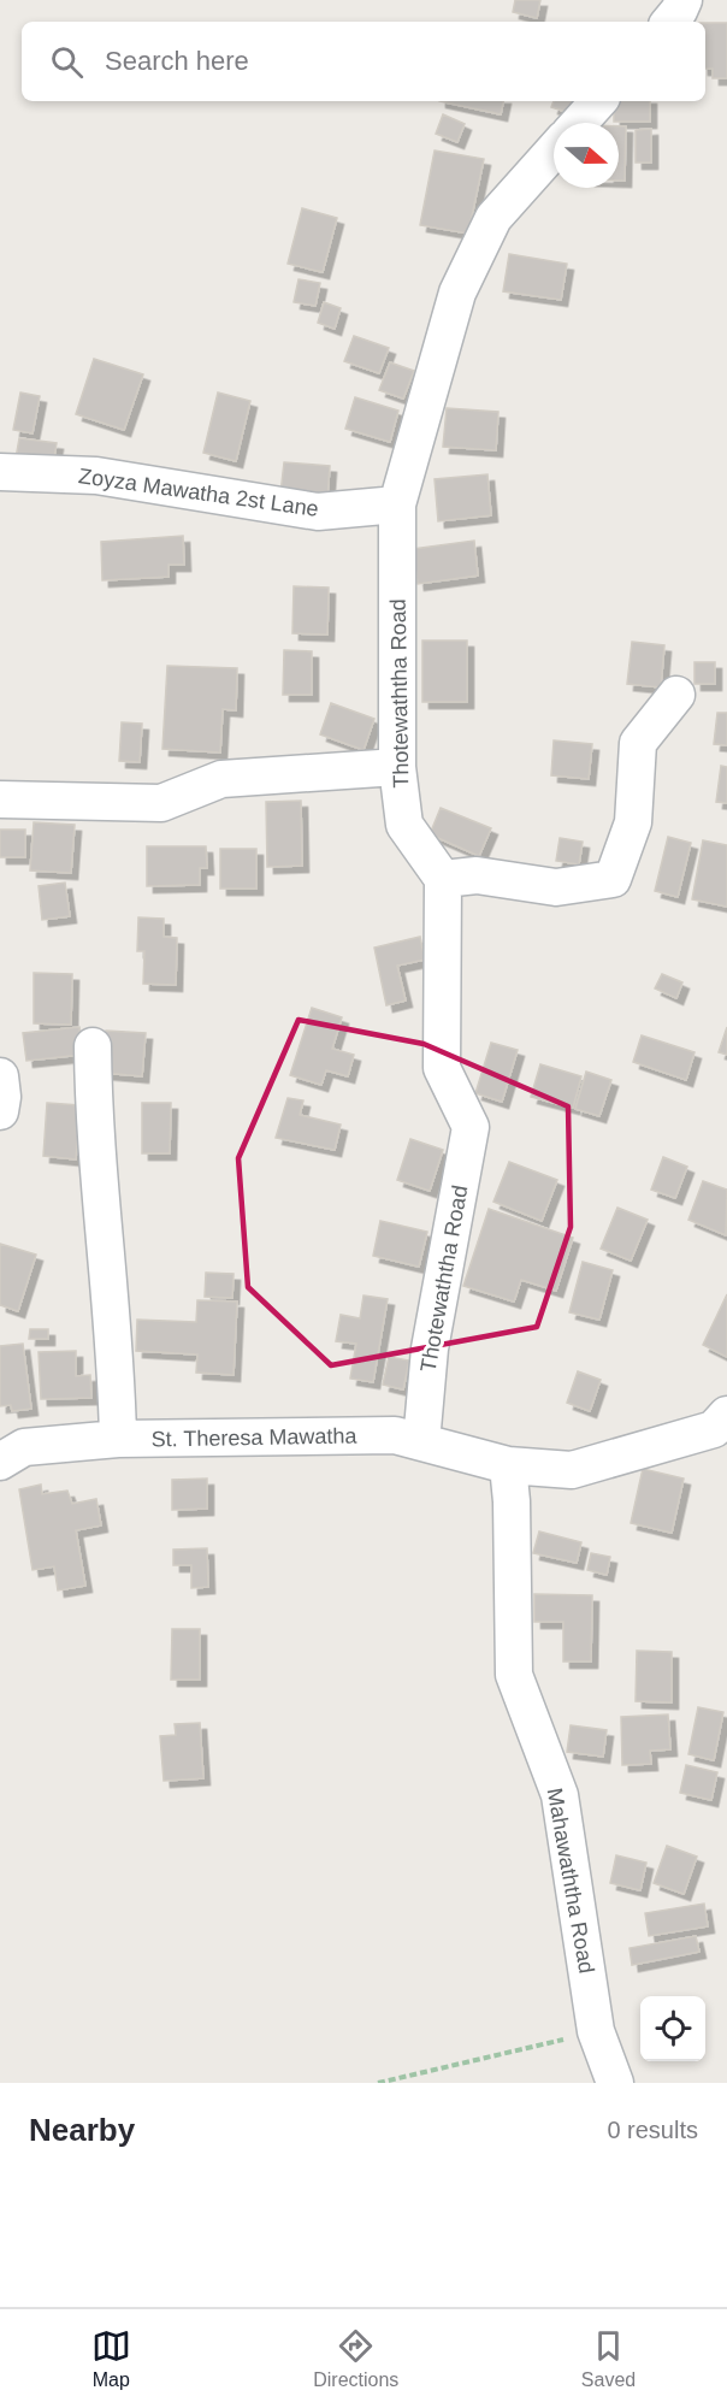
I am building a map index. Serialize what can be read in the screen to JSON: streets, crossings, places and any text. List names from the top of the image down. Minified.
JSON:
{"streets":{"street":["Zoyza Mawatha 2st Lane","Thotewaththa Road","St. Theresa Mawatha","Mahawaththa Road"]},"crossings":[["Zoyza Mawatha 2st Lane","Thotewaththa Road"],["Thotewaththa Road","St. Theresa Mawatha"],["St. Theresa Mawatha","Mahawaththa Road"]],"north":"right","page":{"search":"Search here","heading":["Nearby","0 results"],"nav":["Map","Directions","Saved"]}}
